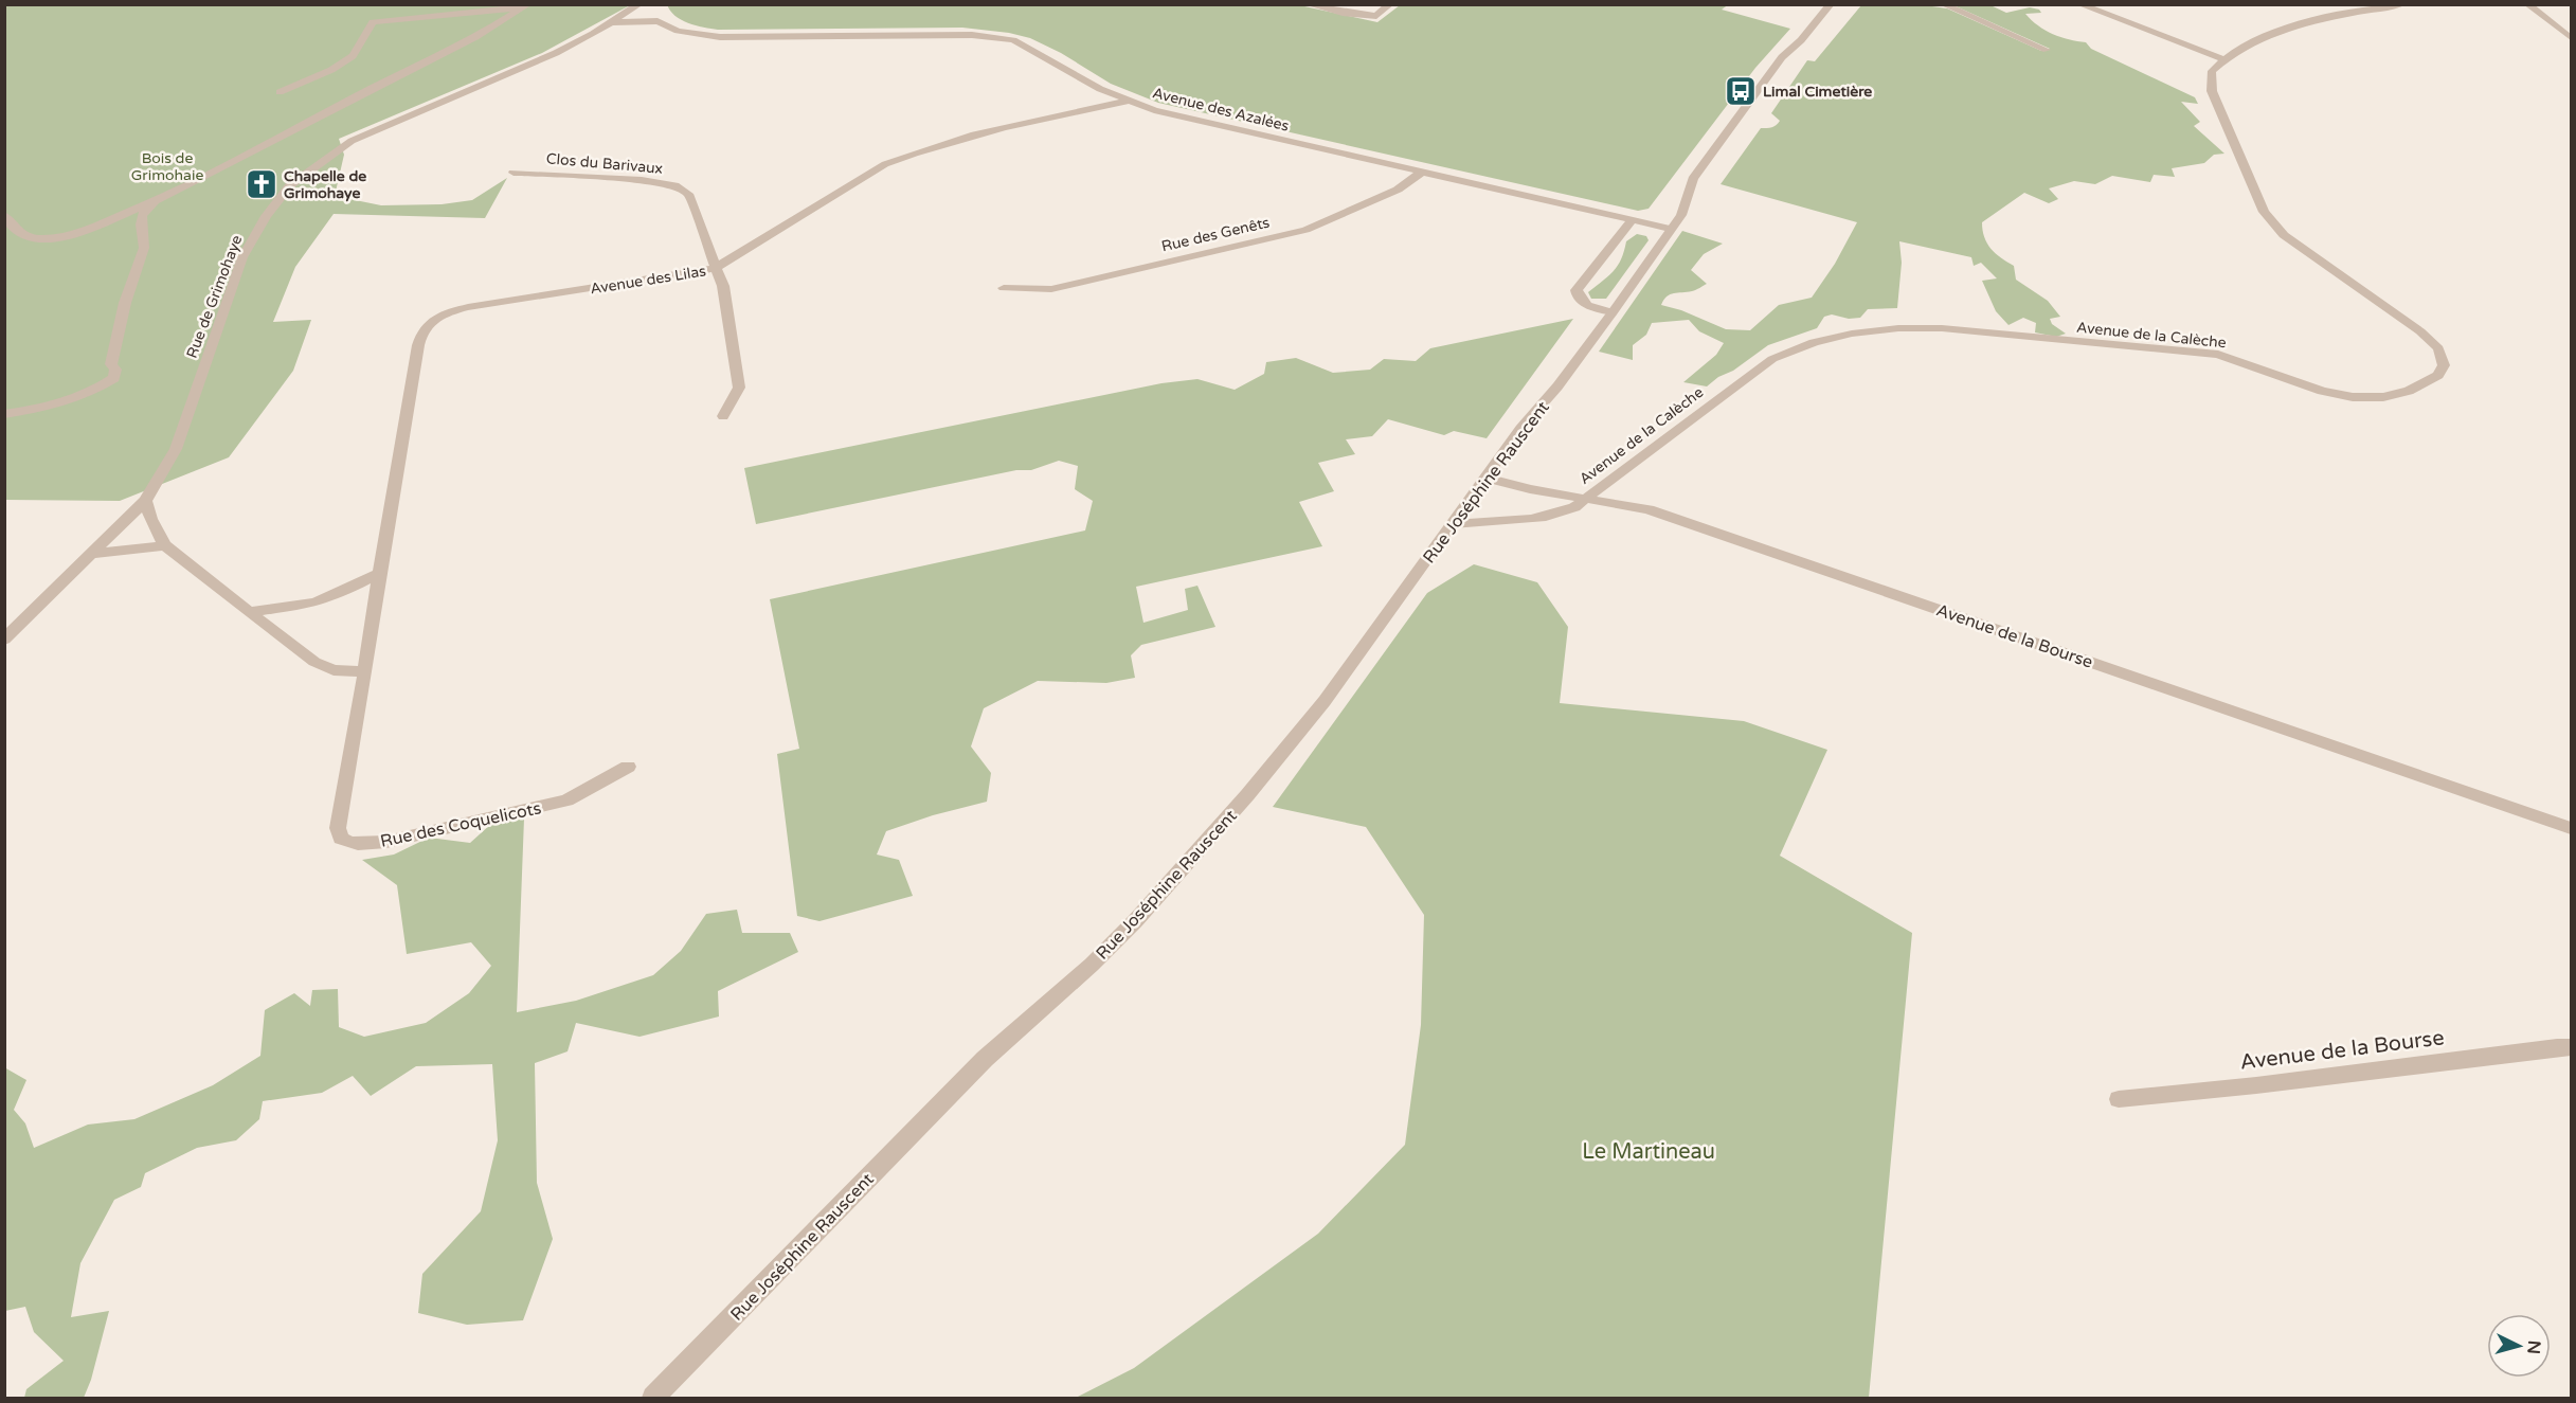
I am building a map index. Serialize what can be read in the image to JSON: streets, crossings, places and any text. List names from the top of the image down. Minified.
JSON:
{"streets":{"street":["Avenue des Azalées","Clos du Barivaux","Rue des Genêts","Avenue des Lilas","Rue de Grimohaye","Avenue de la Calèche","Rue Joséphine Rauscent","Avenue de la Bourse","Rue des Coquelicots"]},"crossings":[["Avenue des Azalées","Rue des Genêts"],["Avenue des Azalées","Avenue des Lilas"],["Avenue des Azalées","Rue de Grimohaye"],["Avenue des Azalées","Rue Joséphine Rauscent"],["Clos du Barivaux","Avenue des Lilas"],["Avenue des Lilas","Rue des Coquelicots"],["Avenue de la Calèche","Rue Joséphine Rauscent"],["Avenue de la Calèche","Avenue de la Bourse"]],"parks":["Bois de Grimohaie","Le Martineau"],"places":{"bus stop":["Limal Cimetière"],"church":["Chapelle de Grimohaye"]},"north":"right"}
